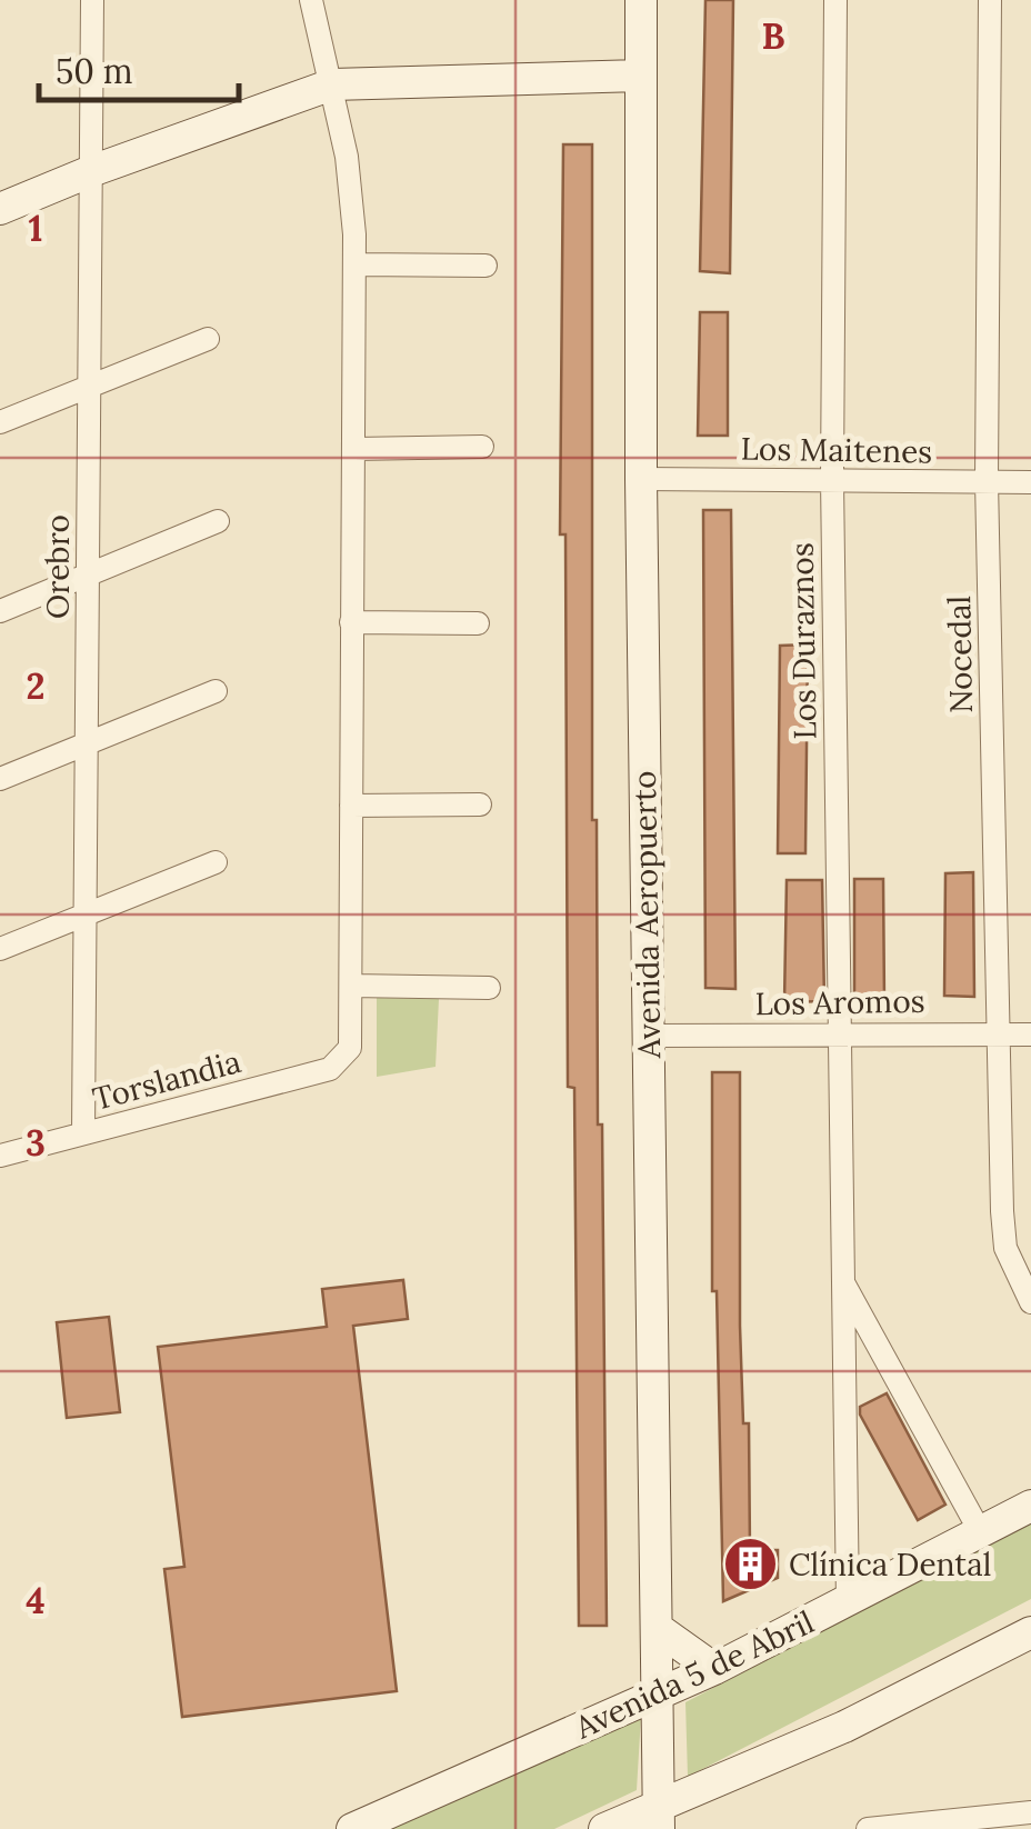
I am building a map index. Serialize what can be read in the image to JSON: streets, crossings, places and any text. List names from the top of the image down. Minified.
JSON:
{"streets":{"street":["Los Maitenes","Orebro","Los Duraznos","Nocedal","Avenida Aeropuerto","Los Aromos","Torslandia","Avenida 5 de Abril"]},"crossings":[["Los Maitenes","Los Duraznos"],["Los Maitenes","Nocedal"],["Los Maitenes","Avenida Aeropuerto"],["Orebro","Torslandia"],["Los Duraznos","Los Aromos"],["Los Duraznos","Avenida 5 de Abril"],["Nocedal","Los Aromos"],["Avenida Aeropuerto","Los Aromos"],["Avenida Aeropuerto","Avenida 5 de Abril"]],"places":{"building":["Clínica Dental"]},"scale_bar":"50 m","grid":{"columns":["B"],"rows":["1","2","3","4"]}}
